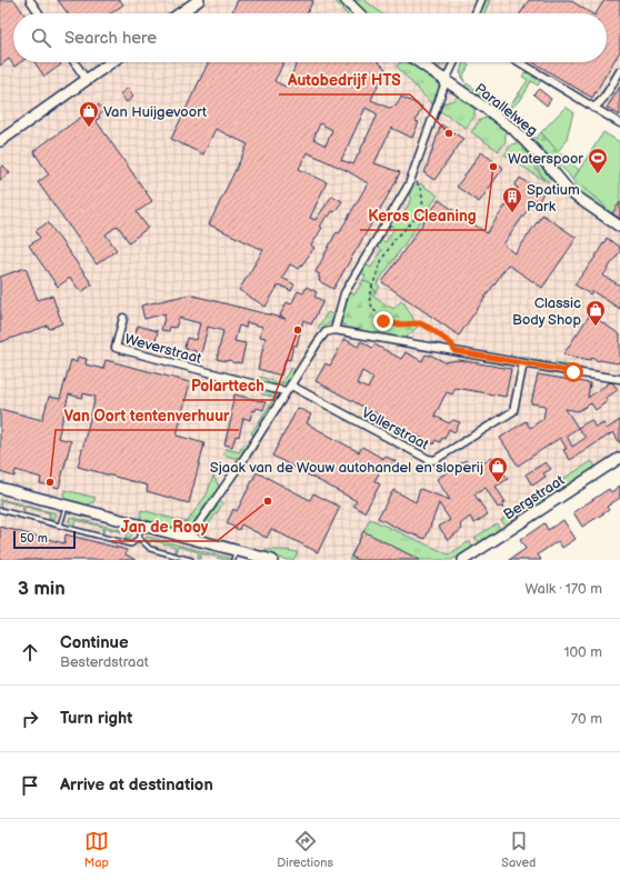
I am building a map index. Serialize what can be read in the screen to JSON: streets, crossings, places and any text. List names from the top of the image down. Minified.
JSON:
{"streets":{"street":["Parallelweg","Weverstraat","Vollerstraat","Bergstraat"]},"crossings":[["Weverstraat","Vollerstraat"]],"places":{"shop":["Van Huijgevoort","Classic Body Shop","Sjaak van de Wouw autohandel en sloperij"],"other":["Autobedrijf HTS","Keros Cleaning","Polarttech","Van Oort tentenverhuur","Jan de Rooy"],"sports":["Waterspoor"],"building":["Spatium Park"]},"scale_bar":"50 m","page":{"search":"Search here","scale":"50 m","heading":["3 min","Walk · 170 m"],"list":[["Continue","Besterdstraat","100 m"],["Turn right","70 m"],"Arrive at destination"],"nav":["Map","Directions","Saved"]}}
